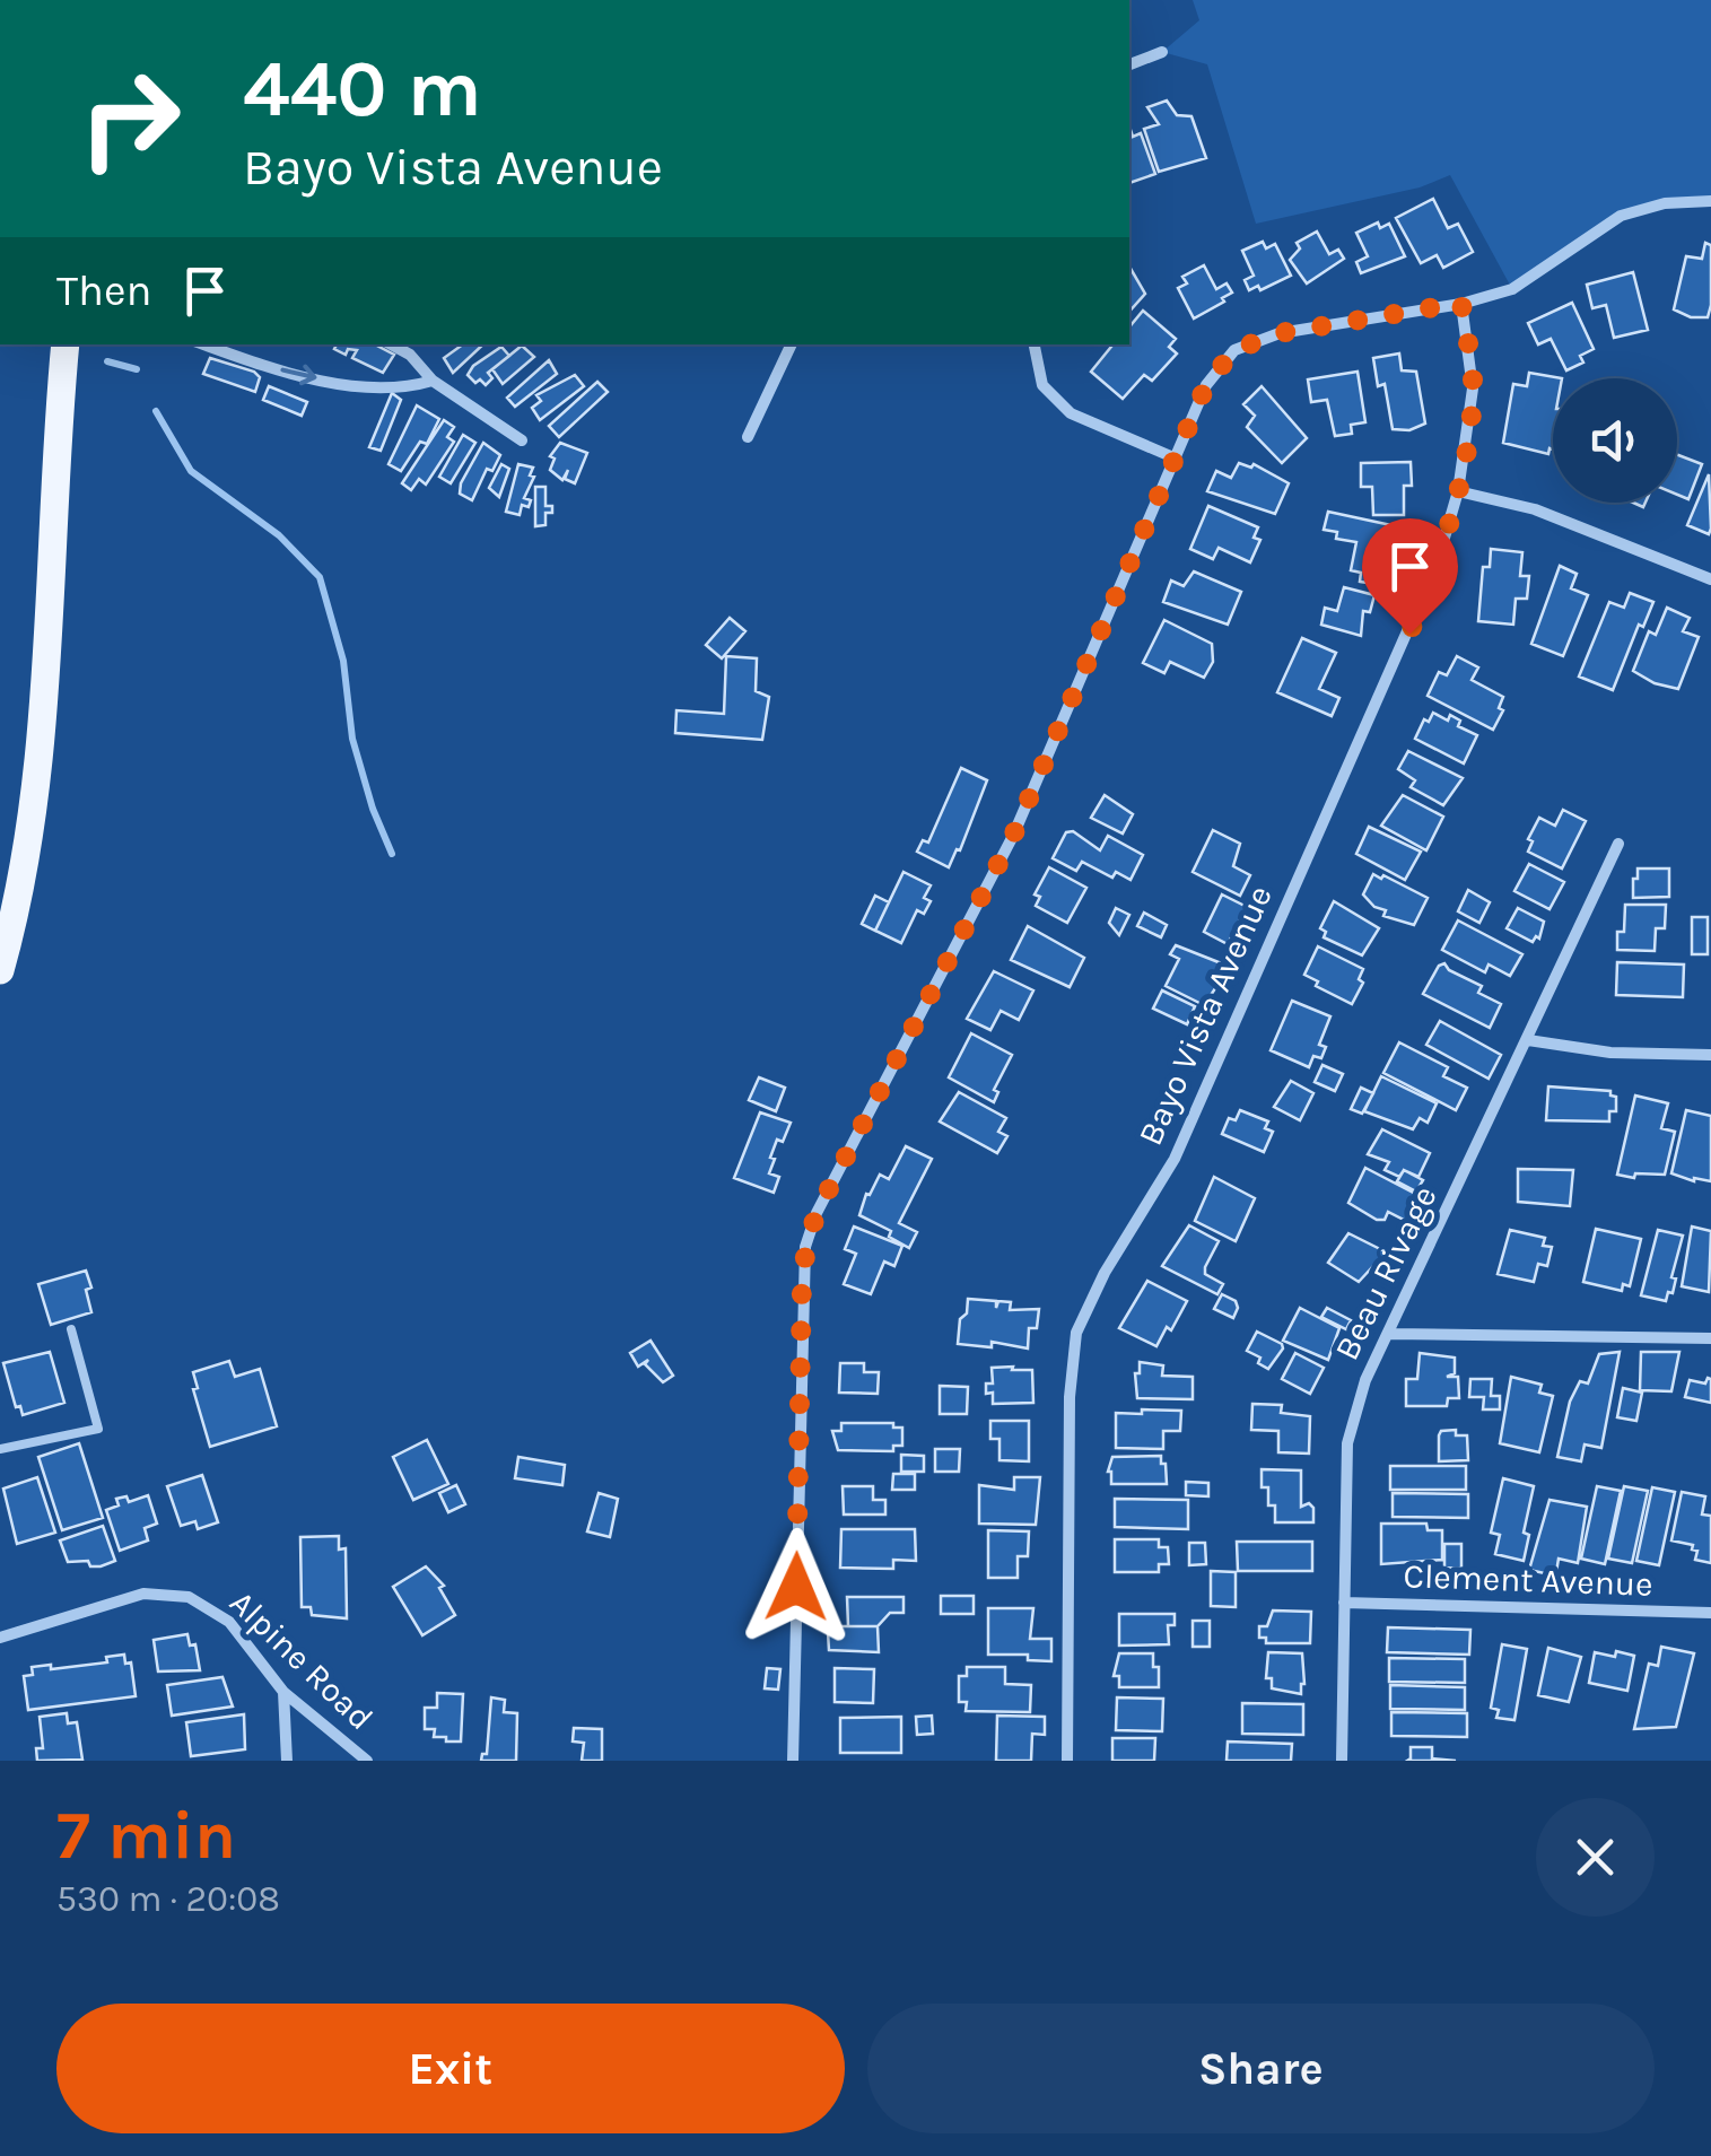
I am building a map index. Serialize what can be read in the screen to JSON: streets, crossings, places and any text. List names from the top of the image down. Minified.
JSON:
{"streets":{"street":["Bayo Vista Avenue","Beau Rivage","Clement Avenue","Alpine Road"]},"crossings":[["Beau Rivage","Clement Avenue"]],"page":{"turn":["440 m","Bayo Vista Avenue"],"then":"Then","heading":["7 min","530 m · 20:08"],"buttons":["Exit","Share"]}}
